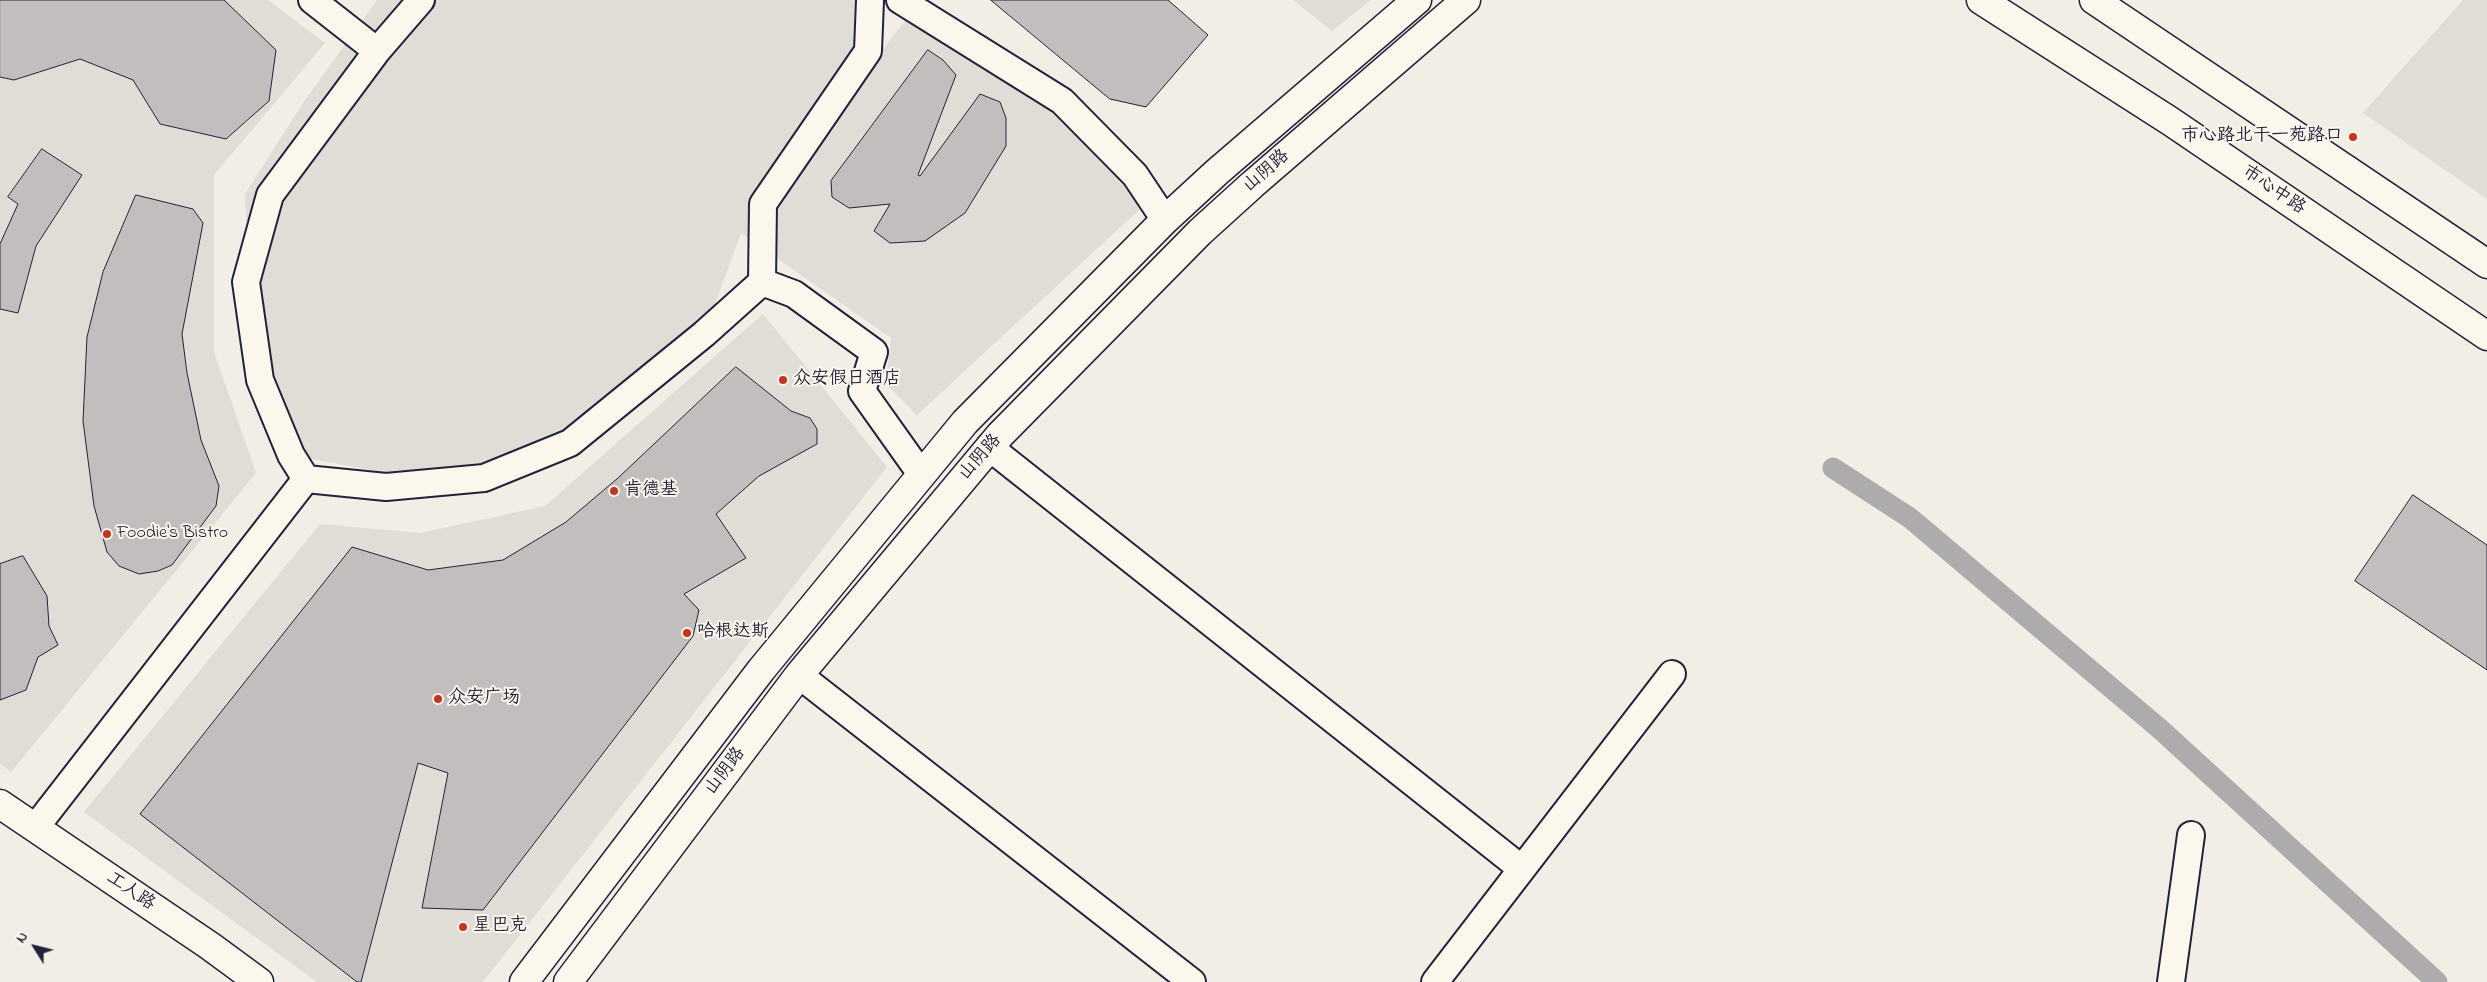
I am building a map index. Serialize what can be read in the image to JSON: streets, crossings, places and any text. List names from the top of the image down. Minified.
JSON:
{"streets":{"main road":["山阴路","市心中路","工人路"]},"places":["市心路北干一苑路口","众安假日酒店","肯德基","Foodie's Bistro","哈根达斯","众安广场","星巴克"],"north":"top left"}
